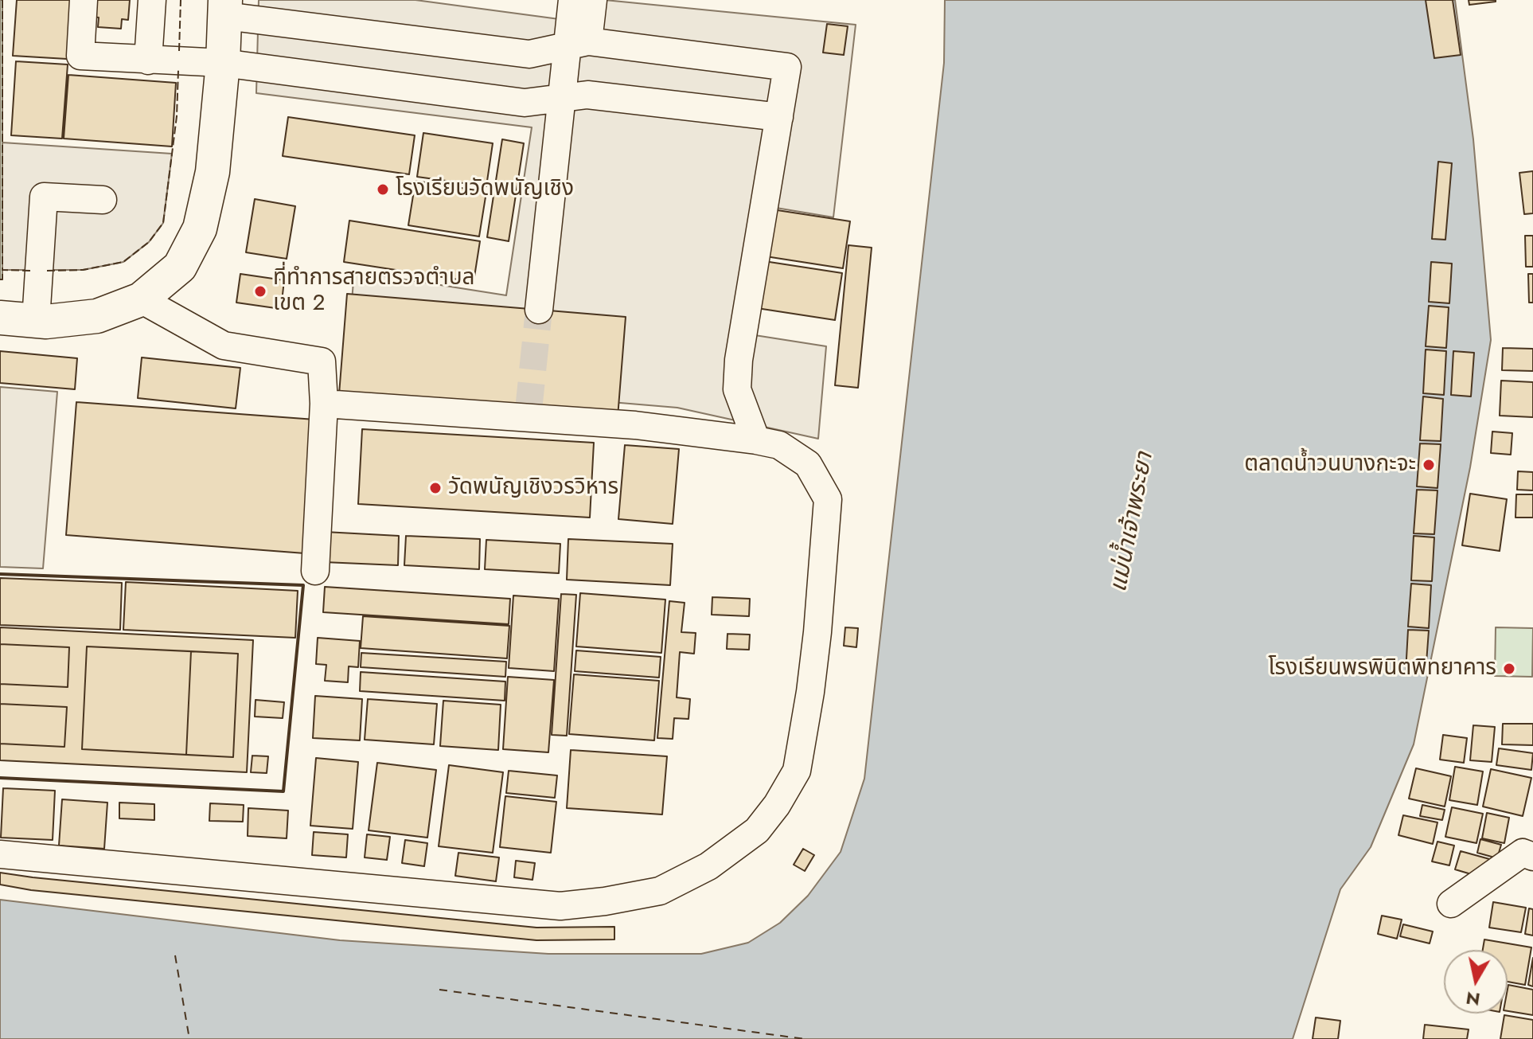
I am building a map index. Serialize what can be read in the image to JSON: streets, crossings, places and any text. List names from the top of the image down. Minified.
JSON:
{"water":["แม่น้ำเจ้าพระยา"],"places":["โรงเรียนวัดพนัญเชิง","ที่ทำการสายตรวจตำบล เขต 2","ตลาดน้ำวนบางกะจะ","วัดพนัญเชิงวรวิหาร","โรงเรียนพรพินิตพิทยาคาร"],"north":"bottom"}
